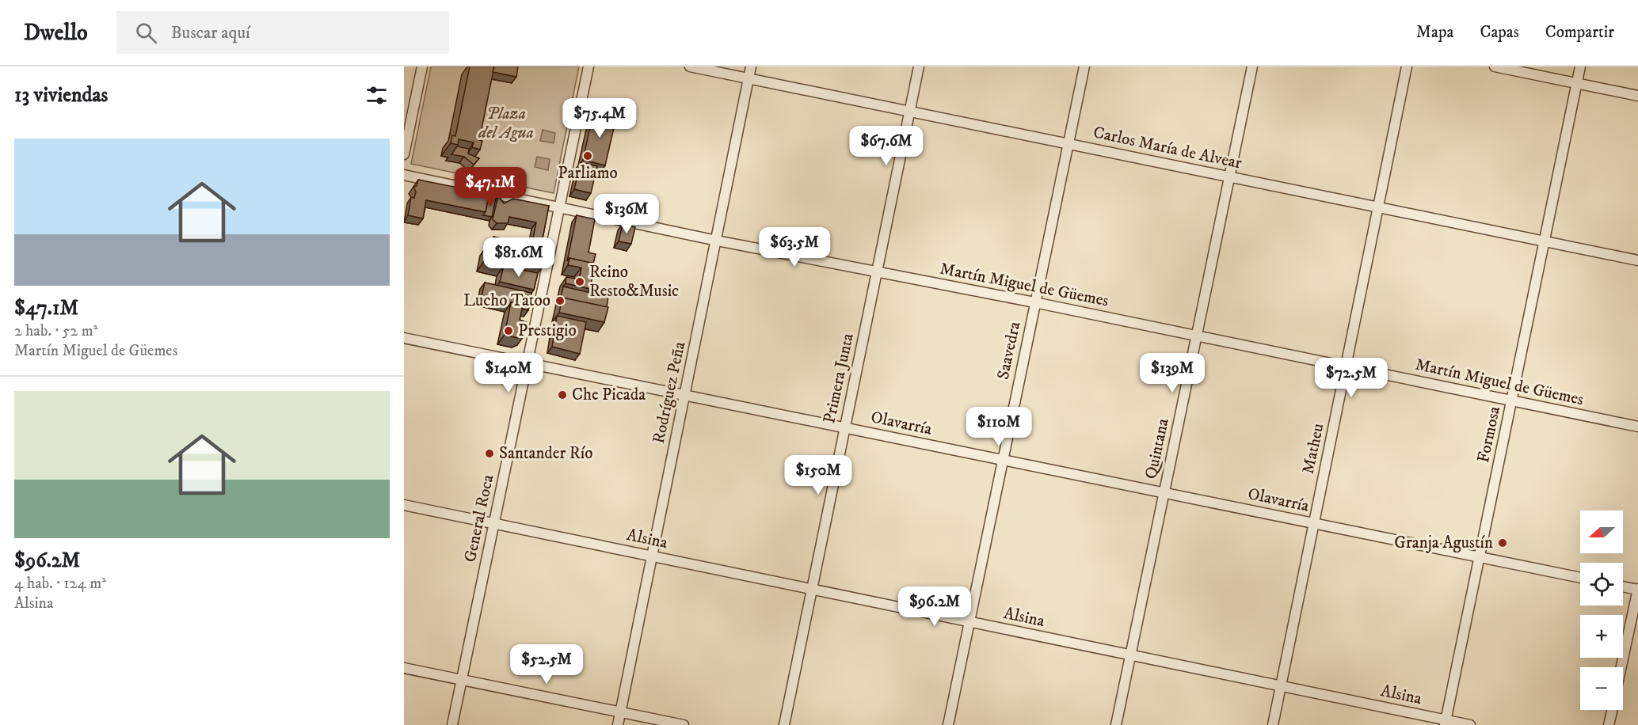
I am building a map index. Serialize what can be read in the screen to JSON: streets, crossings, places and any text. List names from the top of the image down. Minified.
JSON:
{"streets":{"street":["Carlos María de Alvear","Martín Miguel de Güemes","Saavedra","Primera Junta","Rodríguez Peña","Olavarría","Formosa","Quintana","Matheu","General Roca","Alsina"]},"crossings":[["Carlos María de Alvear","Saavedra"],["Carlos María de Alvear","Primera Junta"],["Carlos María de Alvear","Rodríguez Peña"],["Carlos María de Alvear","Formosa"],["Carlos María de Alvear","Quintana"],["Carlos María de Alvear","Matheu"],["Martín Miguel de Güemes","Saavedra"],["Martín Miguel de Güemes","Primera Junta"],["Martín Miguel de Güemes","Rodríguez Peña"],["Martín Miguel de Güemes","Formosa"],["Martín Miguel de Güemes","Quintana"],["Martín Miguel de Güemes","Matheu"],["Martín Miguel de Güemes","General Roca"],["Saavedra","Olavarría"],["Saavedra","Alsina"],["Primera Junta","Olavarría"],["Primera Junta","Alsina"],["Rodríguez Peña","Olavarría"],["Rodríguez Peña","Alsina"],["Olavarría","Formosa"],["Olavarría","Quintana"],["Olavarría","Matheu"],["Olavarría","General Roca"],["Formosa","Alsina"],["Quintana","Alsina"],["Matheu","Alsina"],["General Roca","Alsina"]],"parks":["Plaza del Agua"],"places":["Parliamo","Reino Resto&Music","Lucho Tatoo","Prestigio","Che Picada","Santander Río","Granja Agustín"],"north":"left","page":{"header":"Dwello","search":"Buscar aquí","nav":["Mapa","Capas","Compartir"],"heading":"13 viviendas","price":["$75.4M","$67.6M","$47.1M","$136M","$63.5M","$81.6M","$140M","$139M","$72.5M","$110M","$150M","$96.2M","$52.5M"],"list":[{"name":"$47.1M","note":"2 hab. · 52 m² · Martín Miguel de Güemes"},{"name":"$96.2M","note":"4 hab. · 124 m² · Alsina"}],"map_buttons":["+","−"]}}
